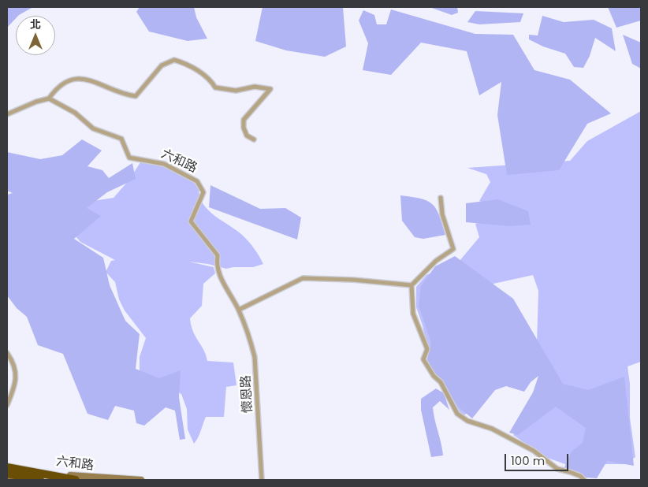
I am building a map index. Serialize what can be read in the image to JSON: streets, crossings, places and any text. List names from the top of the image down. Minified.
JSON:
{"streets":{"main road":["六和路"],"street":["懷恩路"]},"crossings":[["六和路","懷恩路"]],"scale_bar":"100 m","north":"top"}
